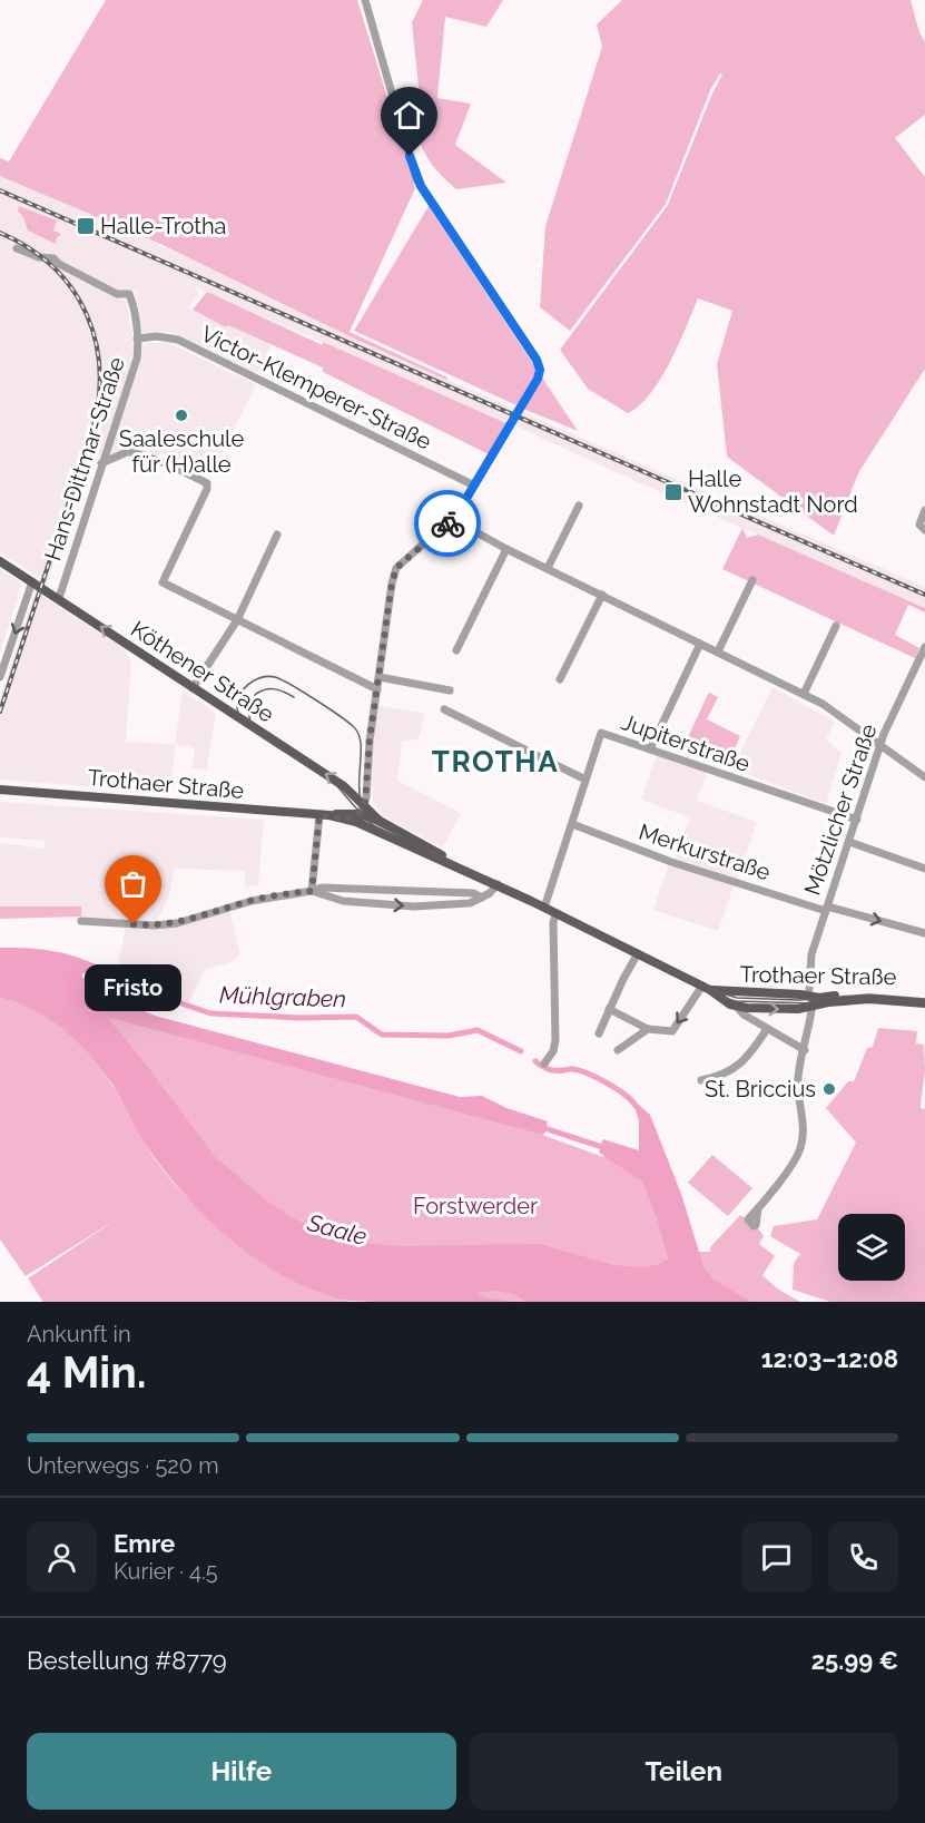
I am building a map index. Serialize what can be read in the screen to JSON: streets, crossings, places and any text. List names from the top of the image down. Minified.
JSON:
{"streets":{"main road":["Köthener Straße","Trothaer Straße"],"street":["Victor-Klemperer-Straße","Hans-Dittmar-Straße","Jupiterstraße","Mötzlicher Straße","Merkurstraße"]},"crossings":[["Victor-Klemperer-Straße","Hans-Dittmar-Straße"],["Hans-Dittmar-Straße","Köthener Straße"],["Köthener Straße","Trothaer Straße"],["Jupiterstraße","Trothaer Straße"],["Jupiterstraße","Mötzlicher Straße"],["Jupiterstraße","Merkurstraße"],["Trothaer Straße","Mötzlicher Straße"],["Mötzlicher Straße","Merkurstraße"]],"one_way":["Köthener Straße"],"districts":["TROTHA"],"water":["Mühlgraben","Saale"],"parks":["Forstwerder"],"places":{"transit":["Halle-Trotha","Halle Wohnstadt Nord"],"other":["Saaleschule für (H)alle","Fristo","St. Briccius"]},"page":{"bubble":"Fristo","heading":["4 Min.","Ankunft in","12:03–12:08"],"panel":["Emre","Kurier · 4.5","Bestellung #8779","25.99 €"],"bar":"Unterwegs · 520 m","buttons":["Hilfe","Teilen"]}}
